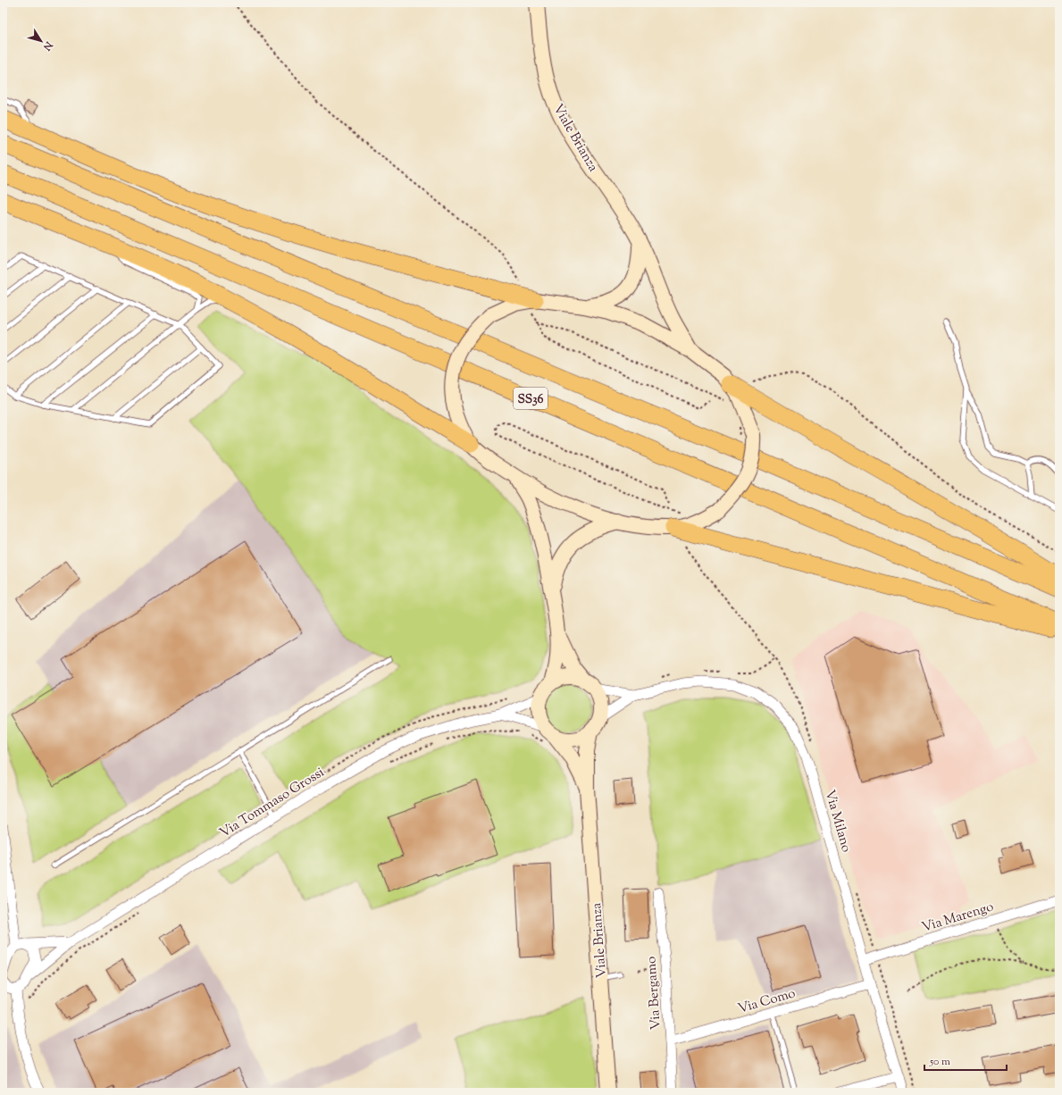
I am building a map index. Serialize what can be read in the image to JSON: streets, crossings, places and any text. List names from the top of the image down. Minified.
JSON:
{"streets":{"highway":["SS36"],"main road":["Viale Brianza"],"street":["Via Tommaso Grossi","Via Milano","Via Marengo","Via Bergamo","Via Como"]},"crossings":[["Viale Brianza","Via Tommaso Grossi"],["Viale Brianza","Via Milano"],["Via Tommaso Grossi","Via Milano"],["Via Milano","Via Marengo"],["Via Milano","Via Como"],["Via Bergamo","Via Como"]],"scale_bar":"50 m","north":"bottom right"}
